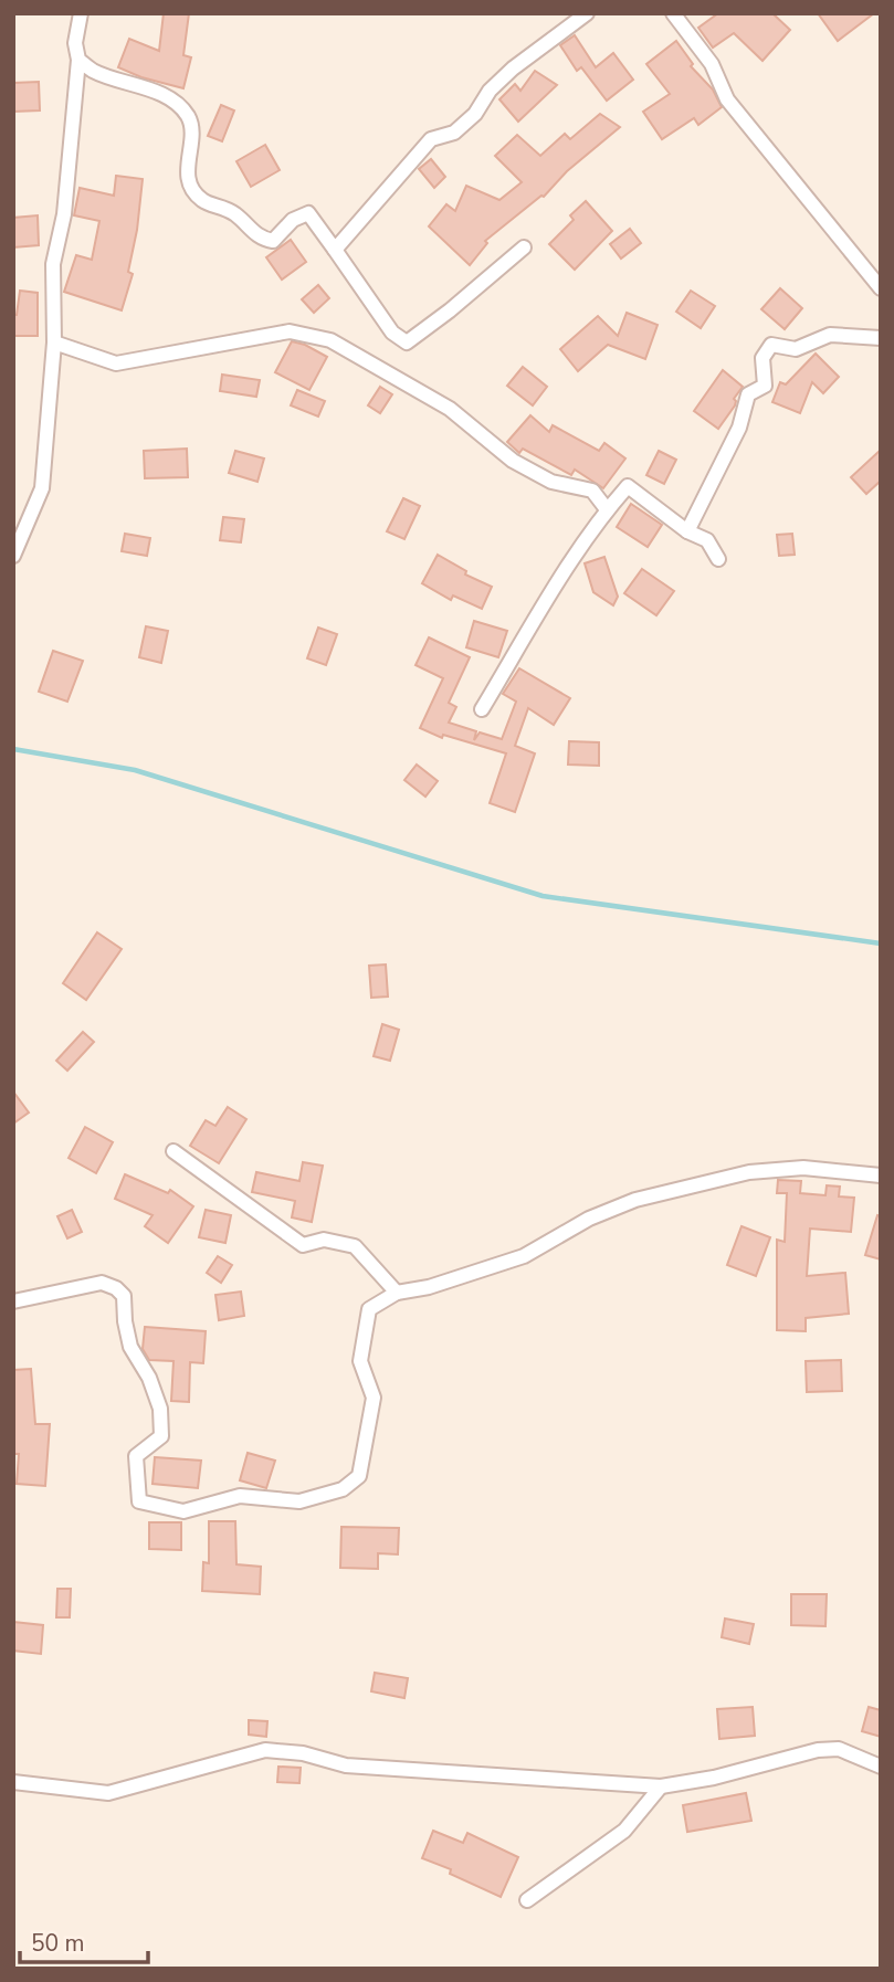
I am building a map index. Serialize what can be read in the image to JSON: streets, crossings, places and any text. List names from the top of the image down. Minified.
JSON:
{"scale_bar":"50 m"}
